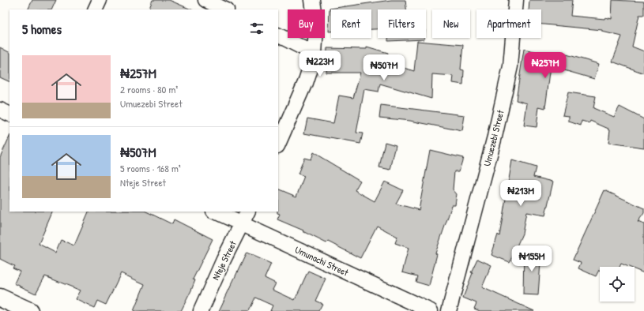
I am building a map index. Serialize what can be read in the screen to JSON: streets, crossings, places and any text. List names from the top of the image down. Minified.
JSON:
{"streets":{"street":["Umuezebi Street","Nteje Street","Umunachi Street"]},"crossings":[["Nteje Street","Umunachi Street"]],"page":{"chip":["Buy","Rent","Filters","New","Apartment"],"heading":"5 homes","list":[{"name":"₦257M","note":"2 rooms · 80 m² · Umuezebi Street"},{"name":"₦507M","note":"5 rooms · 168 m² · Nteje Street"}],"price":["₦223M","₦257M","₦507M","₦213M","₦155M"]}}
